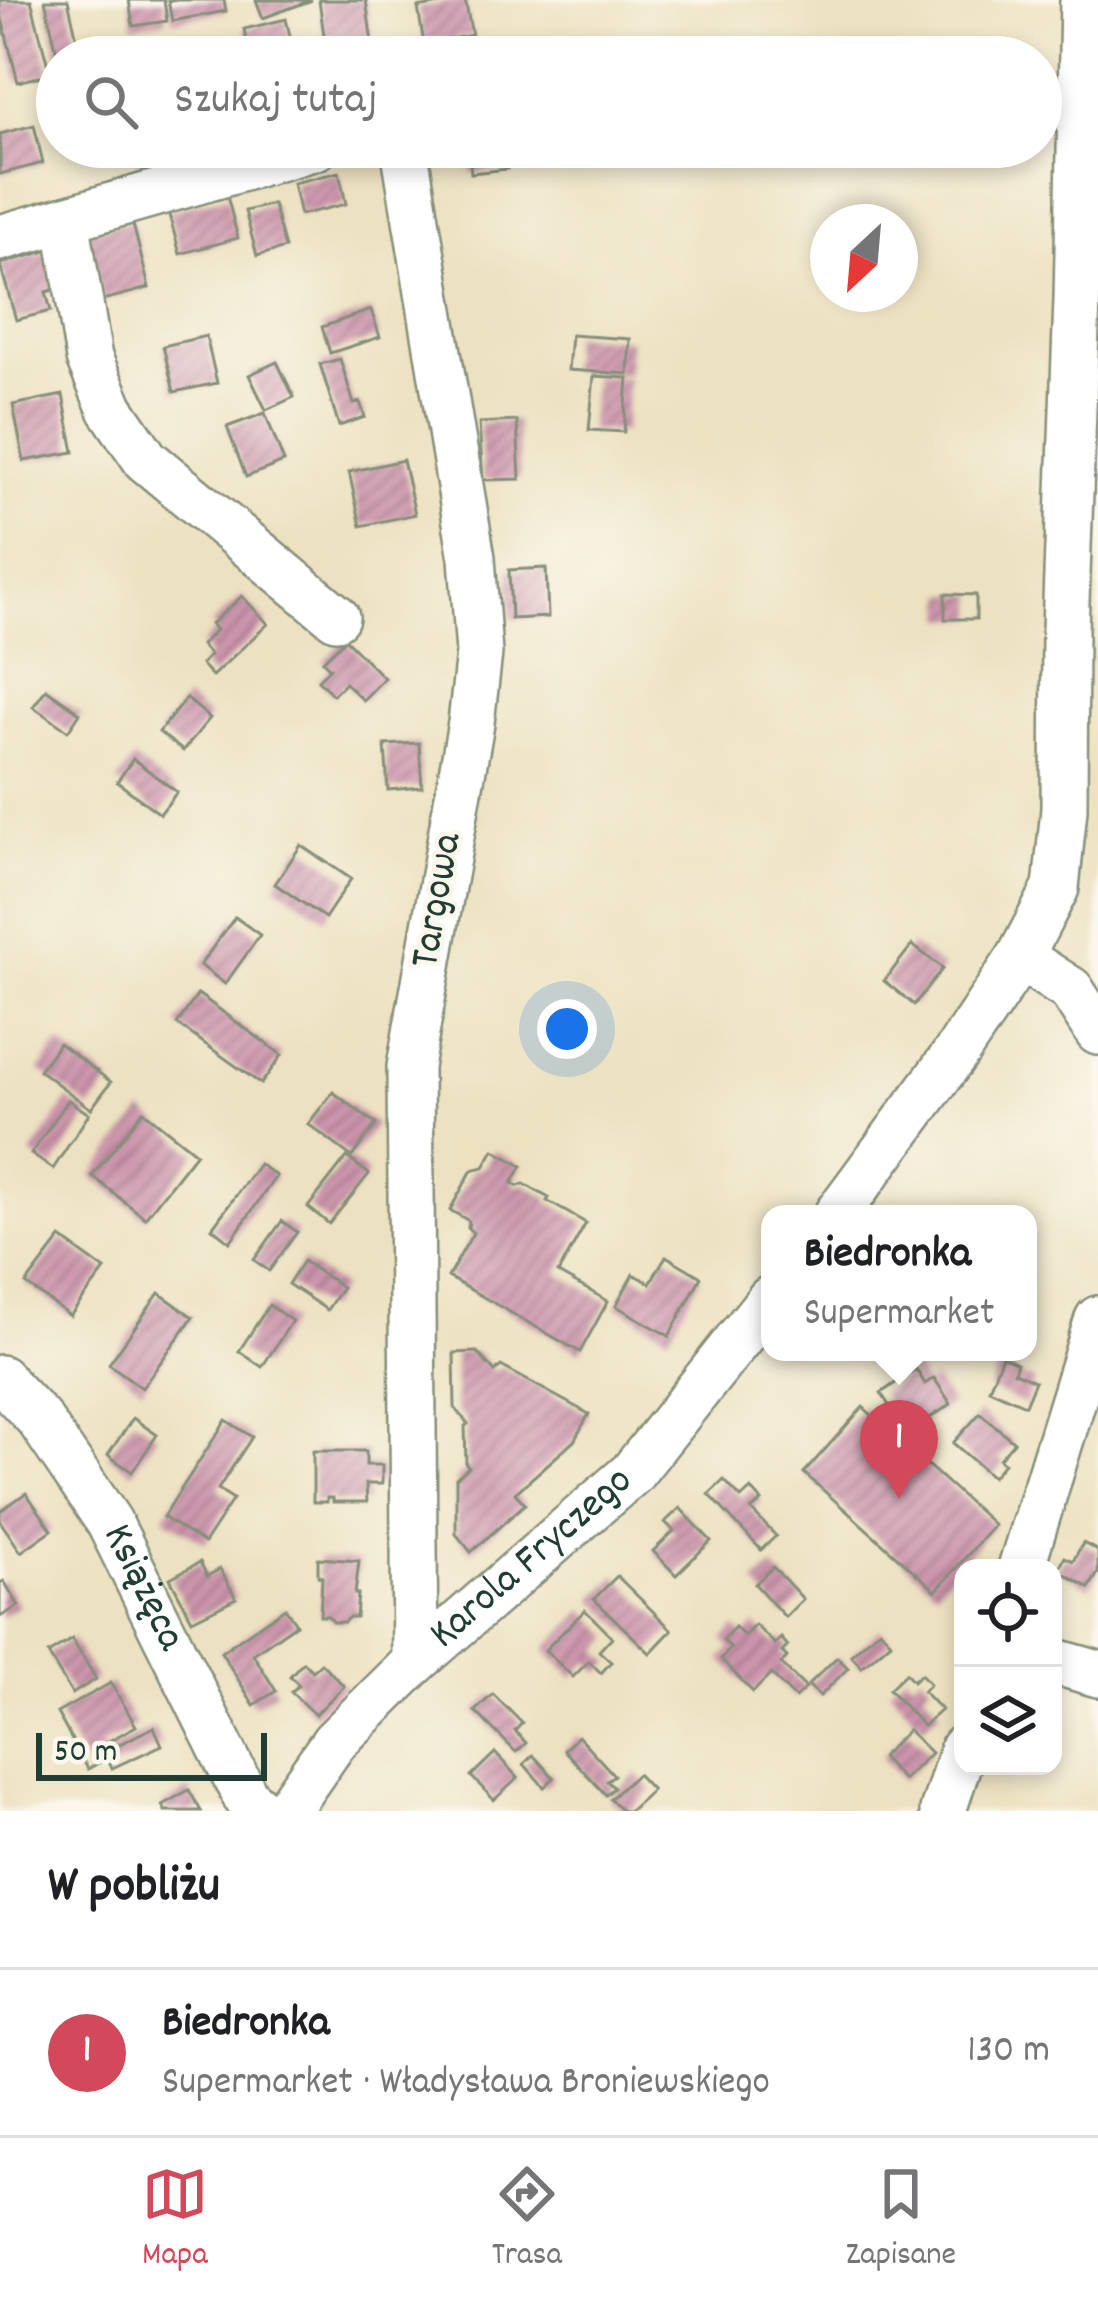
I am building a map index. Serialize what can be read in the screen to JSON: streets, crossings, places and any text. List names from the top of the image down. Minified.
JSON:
{"streets":{"street":["Targowa","Karola Fryczego","Książęca"]},"crossings":[["Targowa","Karola Fryczego"]],"scale_bar":"50 m","north":"bottom left","page":{"search":"Szukaj tutaj","popup":["Biedronka","Supermarket"],"pins":"1","scale":"50 m","heading":"W pobliżu","list":[{"mark":"1","name":"Biedronka","note":"Supermarket · Władysława Broniewskiego","value":"130 m"}],"nav":["Mapa","Trasa","Zapisane"]}}
